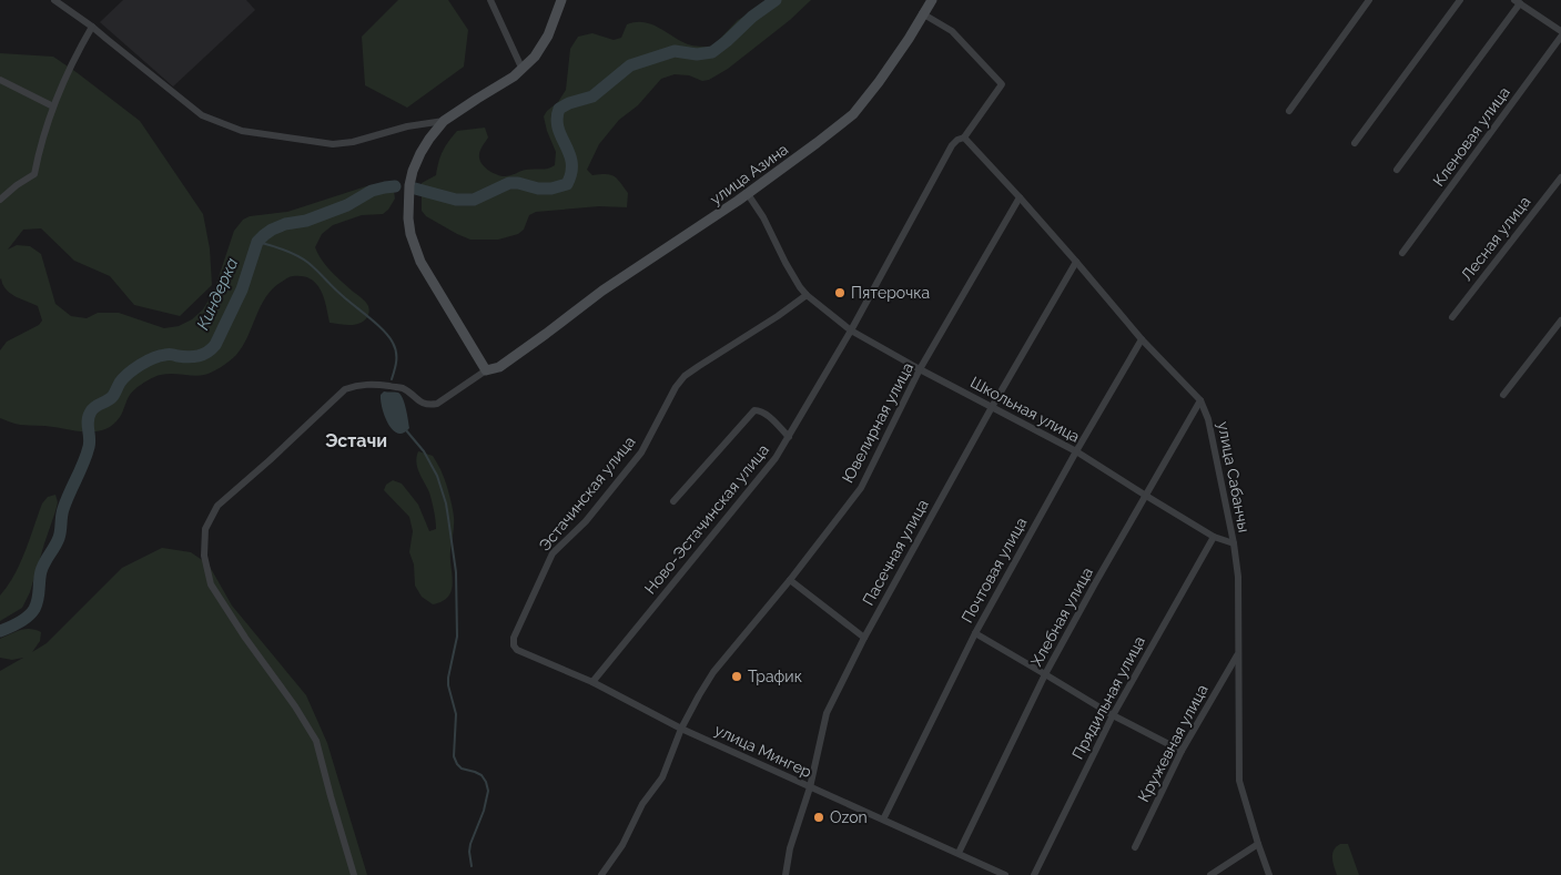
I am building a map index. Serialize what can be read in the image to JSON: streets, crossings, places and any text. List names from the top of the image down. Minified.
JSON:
{"streets":{"street":["Кленовая улица","улица Азина","Лесная улица","Школьная улица","Ювелирная улица","улица Сабанчы","Эстачинская улица","Ново-Эстачинская улица","Пасечная улица","Почтовая улица","Хлебная улица","Прядильная улица","Кружевная улица","улица Мингер"]},"crossings":[["улица Азина","Школьная улица"],["Школьная улица","Ювелирная улица"],["Школьная улица","улица Сабанчы"],["Школьная улица","Эстачинская улица"],["Школьная улица","Ново-Эстачинская улица"],["Школьная улица","Пасечная улица"],["Школьная улица","Почтовая улица"],["Школьная улица","Хлебная улица"],["Школьная улица","Прядильная улица"],["Ювелирная улица","улица Сабанчы"],["Ювелирная улица","улица Мингер"],["улица Сабанчы","Ново-Эстачинская улица"],["улица Сабанчы","Пасечная улица"],["улица Сабанчы","Почтовая улица"],["улица Сабанчы","Хлебная улица"],["улица Сабанчы","Кружевная улица"],["Эстачинская улица","улица Мингер"],["Ново-Эстачинская улица","улица Мингер"],["Пасечная улица","улица Мингер"],["Почтовая улица","улица Мингер"],["Хлебная улица","улица Мингер"]],"districts":["Эстачи"],"water":["Киндерка"],"places":["Пятерочка","Трафик","Ozon"]}
